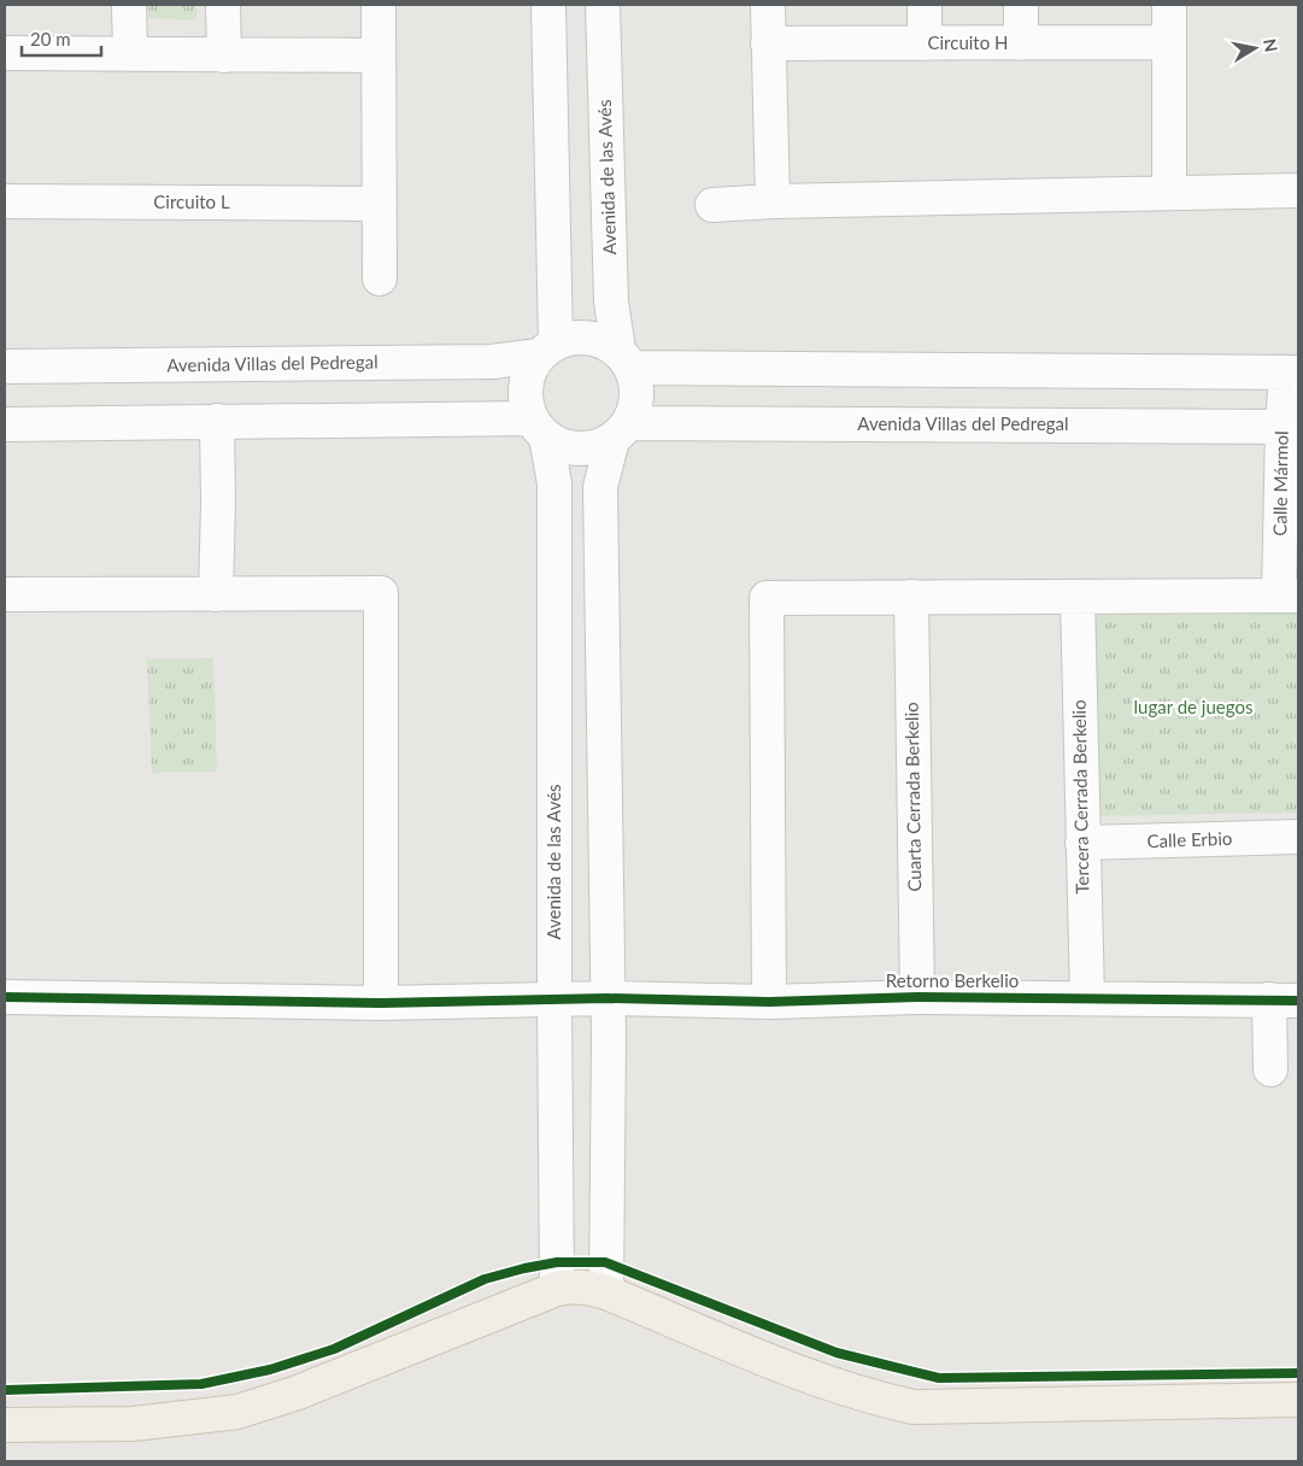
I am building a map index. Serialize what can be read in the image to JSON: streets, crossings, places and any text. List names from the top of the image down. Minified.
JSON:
{"streets":{"street":["Circuito H","Avenida de las Avés","Circuito L","Avenida Villas del Pedregal","Calle Mármol","Cuarta Cerrada Berkelio","Tercera Cerrada Berkelio","Calle Erbio","Retorno Berkelio"]},"crossings":[["Avenida de las Avés","Avenida Villas del Pedregal"],["Avenida de las Avés","Retorno Berkelio"],["Avenida Villas del Pedregal","Calle Mármol"],["Cuarta Cerrada Berkelio","Retorno Berkelio"],["Tercera Cerrada Berkelio","Calle Erbio"],["Tercera Cerrada Berkelio","Retorno Berkelio"]],"parks":["lugar de juegos"],"scale_bar":"20 m","north":"right"}
